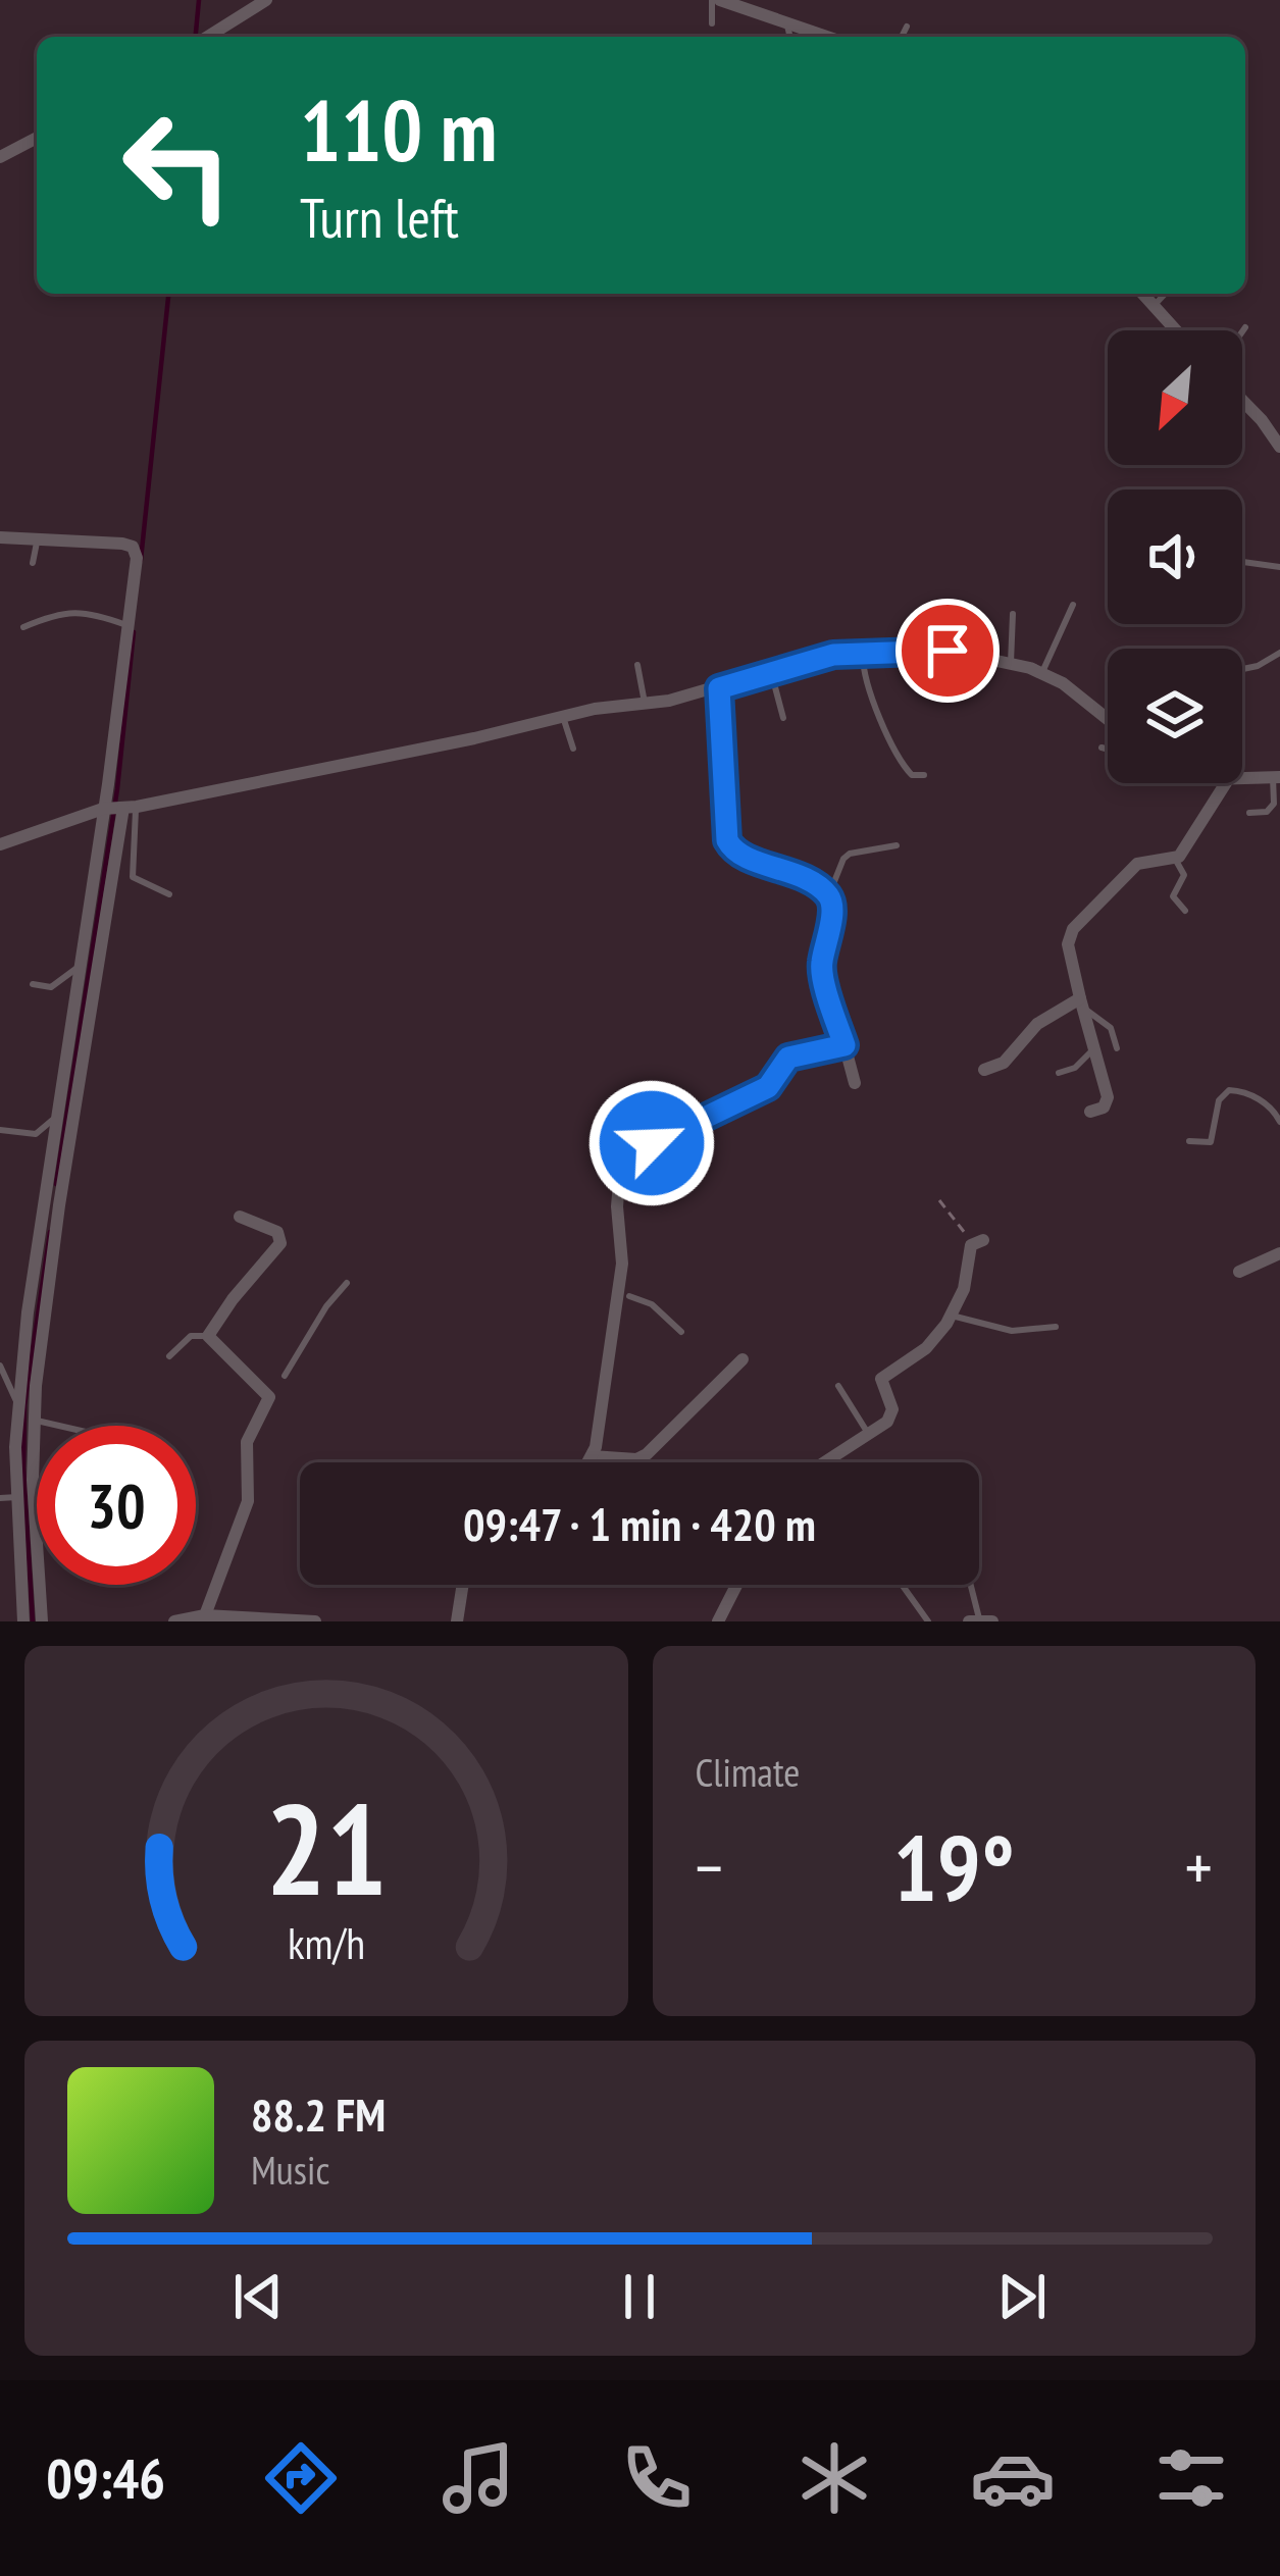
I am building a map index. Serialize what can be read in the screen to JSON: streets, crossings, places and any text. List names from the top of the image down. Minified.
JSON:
{"north":"bottom left","page":{"turn":["110 m","Turn left"],"limit":"30","trip":"09:47 · 1 min · 420 m","tile":"Climate","heat":["−","19°","+"],"song":["88.2 FM","Music"],"tabs":"09:46","gauge":["21","km/h"]}}
